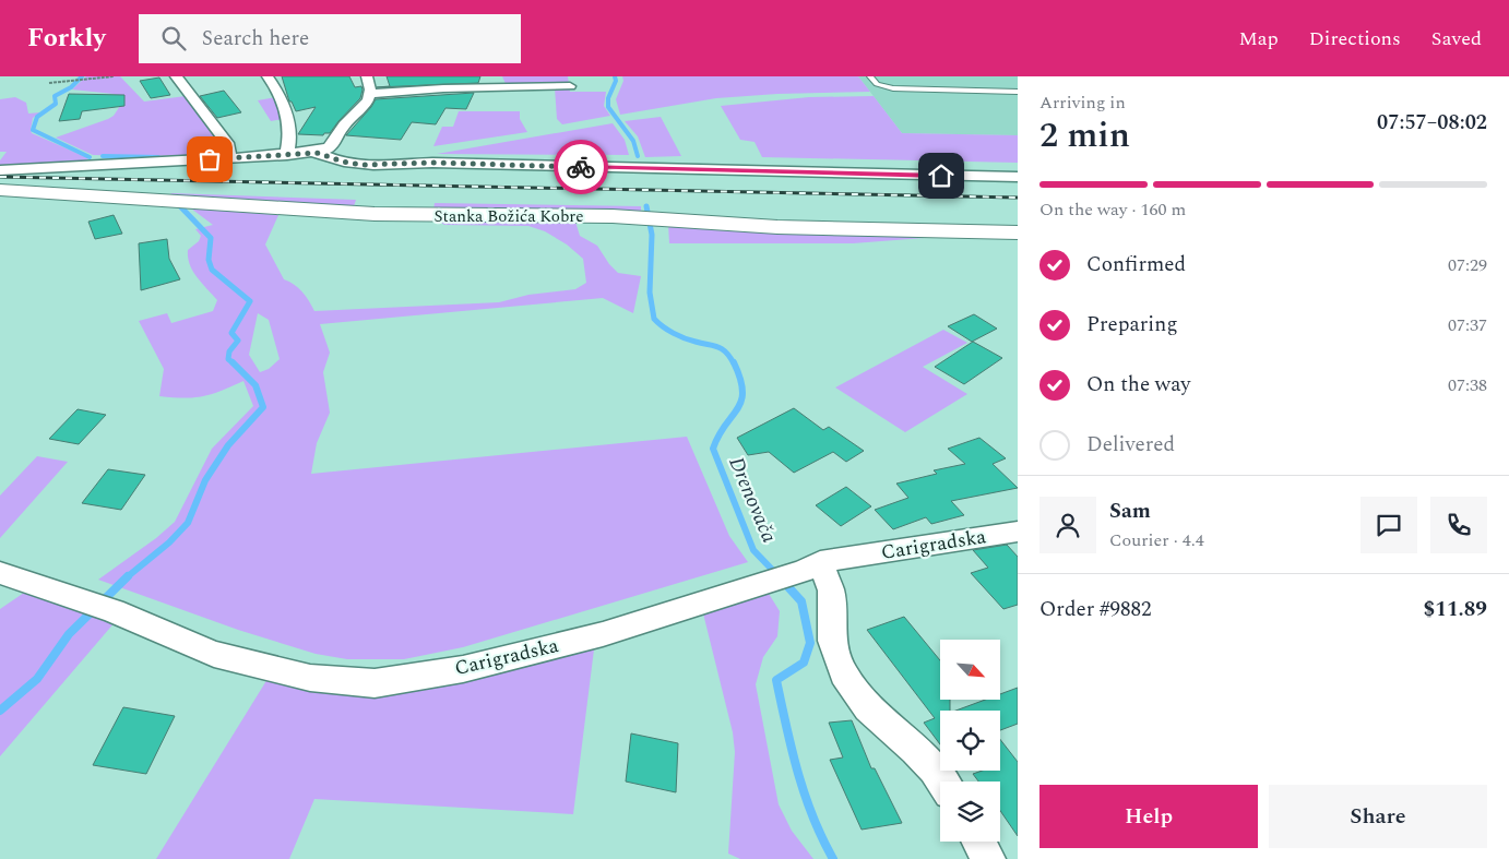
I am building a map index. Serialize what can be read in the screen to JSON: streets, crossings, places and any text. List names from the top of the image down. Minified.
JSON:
{"streets":{"street":["Stanka Božića Kobre","Carigradska"]},"water":["Drenovača"],"north":"bottom right","page":{"header":"Forkly","search":"Search here","nav":["Map","Directions","Saved"],"heading":["2 min","Arriving in","07:57–08:02"],"panel":["Sam","Courier · 4.4","Order #9882","$11.89"],"bar":"On the way · 160 m","list":[["Confirmed","07:29"],["Preparing","07:37"],["On the way","07:38"],"Delivered"],"buttons":["Help","Share"]}}
